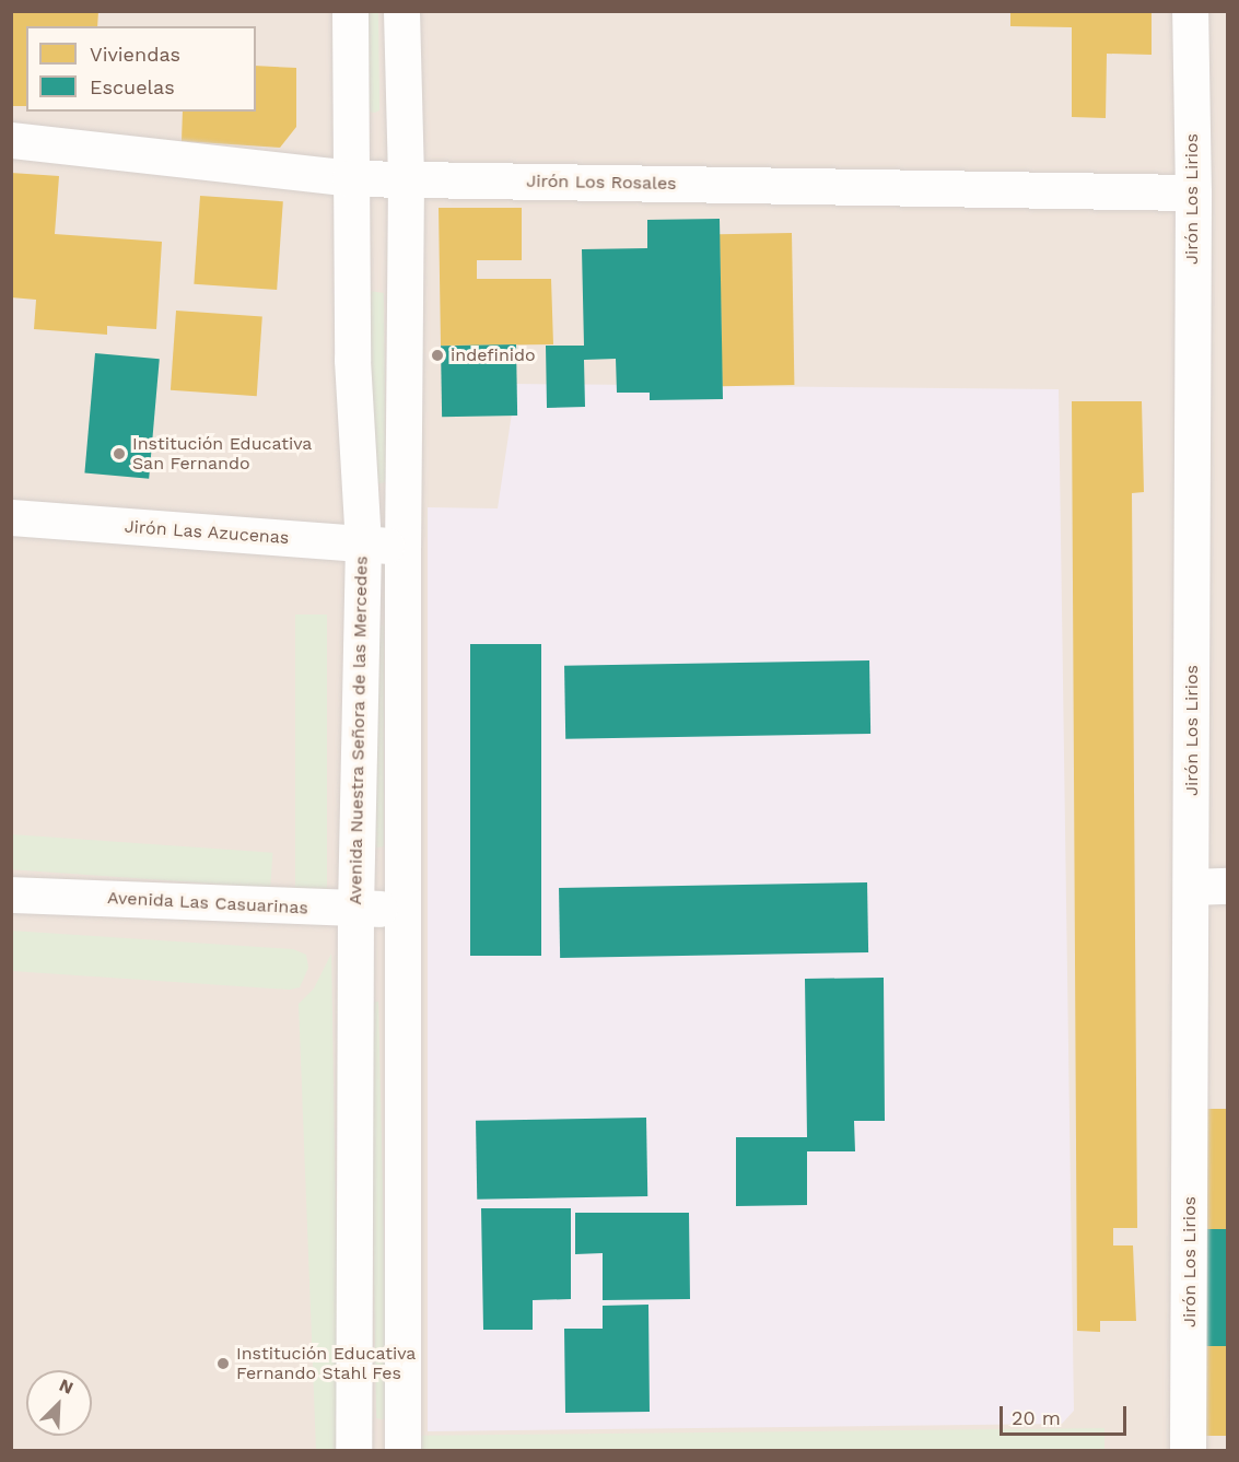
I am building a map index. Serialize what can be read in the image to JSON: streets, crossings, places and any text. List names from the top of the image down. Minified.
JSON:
{"streets":{"street":["Jirón Los Rosales","Jirón Los Lirios","Jirón Las Azucenas","Avenida Nuestra Señora de las Mercedes","Avenida Las Casuarinas"]},"crossings":[["Jirón Los Rosales","Jirón Los Lirios"],["Jirón Los Rosales","Avenida Nuestra Señora de las Mercedes"],["Jirón Las Azucenas","Avenida Nuestra Señora de las Mercedes"],["Avenida Nuestra Señora de las Mercedes","Avenida Las Casuarinas"]],"places":["indefinido","Institución Educativa San Fernando","Institución Educativa Fernando Stahl Fes"],"legend":["Viviendas","Escuelas"],"scale_bar":"20 m","north":"top right"}
